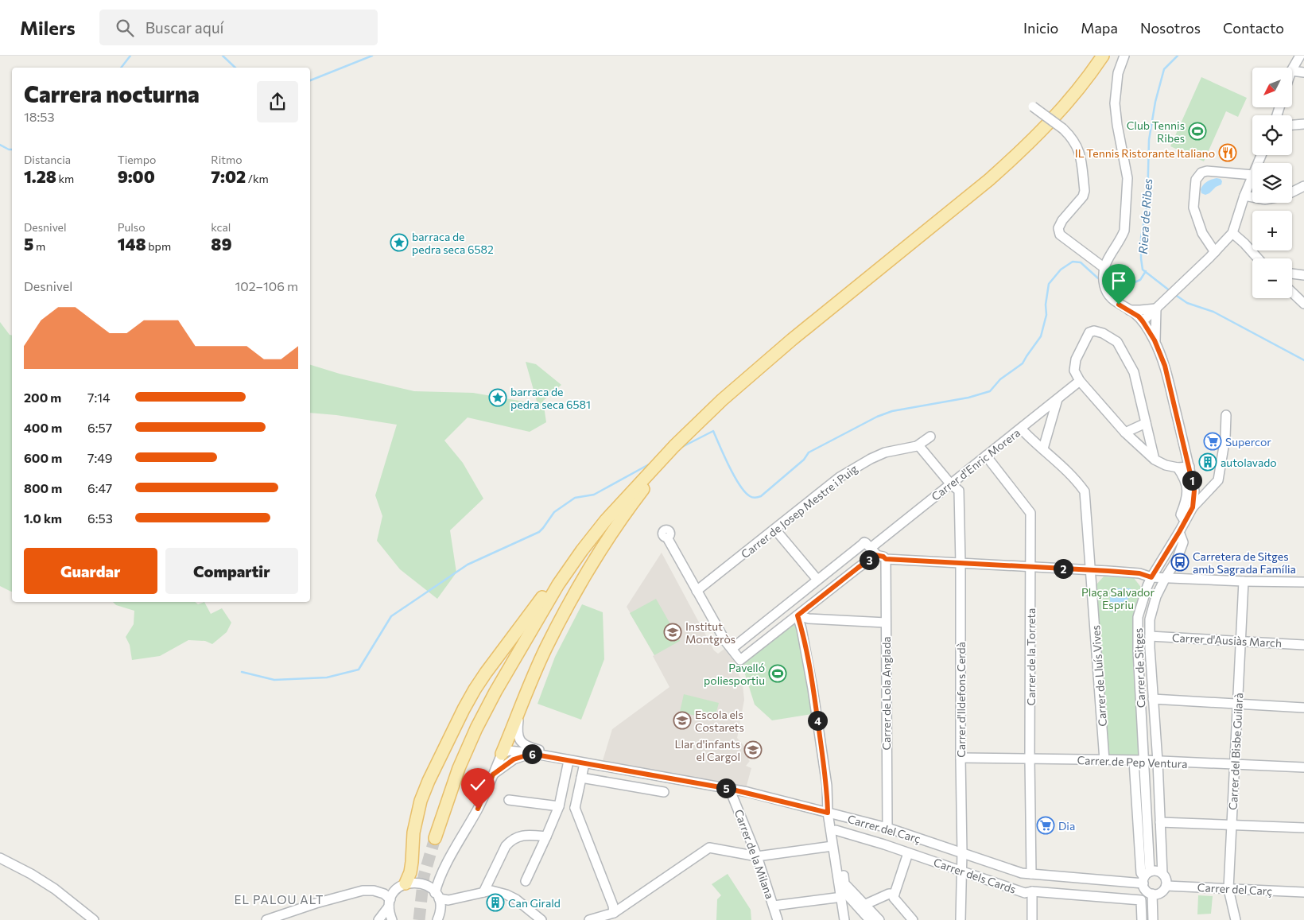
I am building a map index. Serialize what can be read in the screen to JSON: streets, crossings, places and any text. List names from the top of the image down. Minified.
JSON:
{"streets":{"street":["Carrer d'Enric Morera","Carrer de Josep Mestre i Puig","Carrer d'Ausiàs March","Carrer de la Torreta","Carrer de Sitges","Carrer de Lluís Vives","Carrer de Lola Anglada","Carrer d'Ildefons Cerdà","Carrer del Bisbe Guilarà","Carrer de Pep Ventura","Carrer del Carç","Carrer de la Milana","Carrer dels Cards"]},"crossings":[["Carrer d'Enric Morera","Carrer de la Torreta"],["Carrer d'Enric Morera","Carrer de Lluís Vives"],["Carrer d'Enric Morera","Carrer d'Ildefons Cerdà"],["Carrer de Josep Mestre i Puig","Carrer d'Ildefons Cerdà"],["Carrer d'Ausiàs March","Carrer del Bisbe Guilarà"],["Carrer de la Torreta","Carrer de Pep Ventura"],["Carrer de la Torreta","Carrer del Carç"],["Carrer de Sitges","Carrer de Pep Ventura"],["Carrer de Sitges","Carrer del Carç"],["Carrer de Lluís Vives","Carrer de Pep Ventura"],["Carrer de Lola Anglada","Carrer del Carç"],["Carrer d'Ildefons Cerdà","Carrer de Pep Ventura"],["Carrer d'Ildefons Cerdà","Carrer del Carç"],["Carrer d'Ildefons Cerdà","Carrer dels Cards"],["Carrer del Bisbe Guilarà","Carrer de Pep Ventura"],["Carrer del Bisbe Guilarà","Carrer del Carç"],["Carrer del Carç","Carrer de la Milana"]],"districts":["EL PALOU ALT"],"water":["Riera de Ribes"],"parks":["Plaça Salvador Espriu"],"places":{"sports":["Club Tennis Ribes","Pavelló poliesportiu"],"restaurant":["IL Tennis Ristorante Italiano"],"place":["barraca de pedra seca 6582","barraca de pedra seca 6581"],"supermarket":["Supercor","Dia"],"building":["autolavado","Can Girald"],"bus stop":["Carretera de Sitges amb Sagrada Família"],"school or university":["Institut Montgròs","Escola els Costarets","Llar d'infants el Cargol"]},"north":"bottom left","page":{"header":"Milers","search":"Buscar aquí","nav":["Inicio","Mapa","Nosotros","Contacto"],"map_buttons":["+","−"],"heading":["Carrera nocturna","18:53"],"stats":[["Distancia","1.28 km"],["Tiempo","9:00"],["Ritmo","7:02 /km"],["Desnivel","5 m"],["Pulso","148 bpm"],["kcal","89"]],"chart":["Desnivel","102–106 m"],"list":[{"name":"200 m","note":"7:14"},{"name":"400 m","note":"6:57"},{"name":"600 m","note":"7:49"},{"name":"800 m","note":"6:47"},{"name":"1.0 km","note":"6:53"}],"pins":["1","3","2","4","6","5"],"buttons":["Guardar","Compartir"]}}
